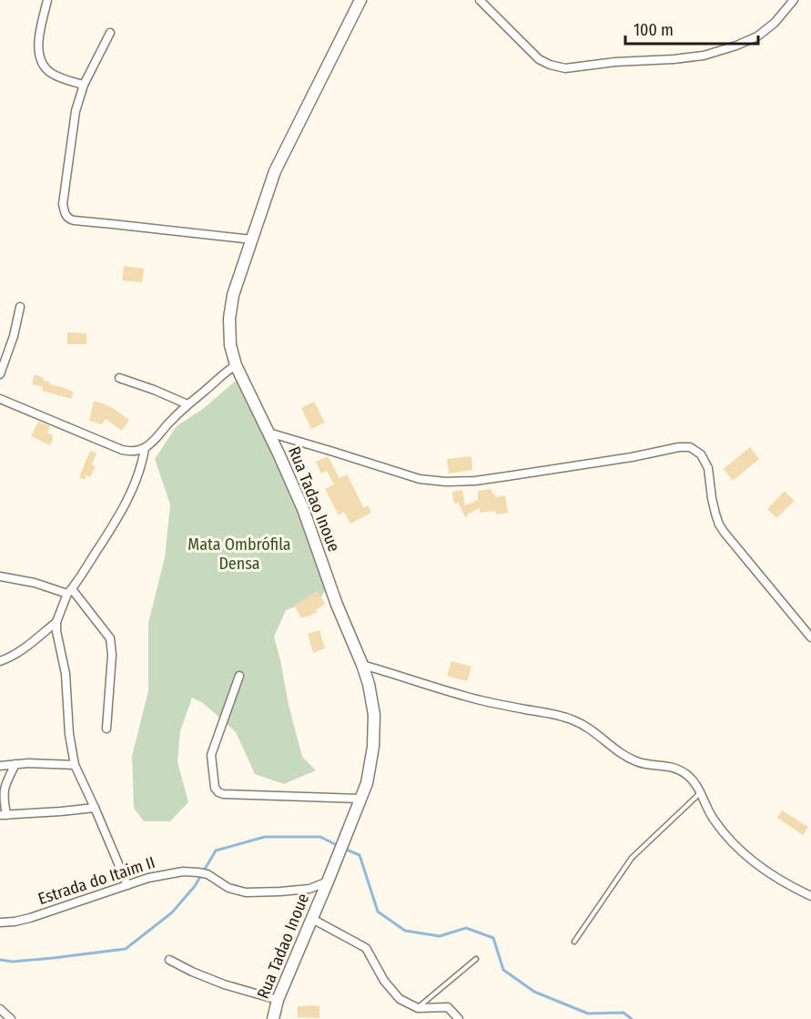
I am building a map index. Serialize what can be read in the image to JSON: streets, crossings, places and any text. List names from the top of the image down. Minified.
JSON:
{"streets":{"street":["Rua Tadao Inoue","Estrada do Itaim II"]},"crossings":[["Rua Tadao Inoue","Estrada do Itaim II"]],"parks":["Mata Ombrófila Densa"],"scale_bar":"100 m"}
